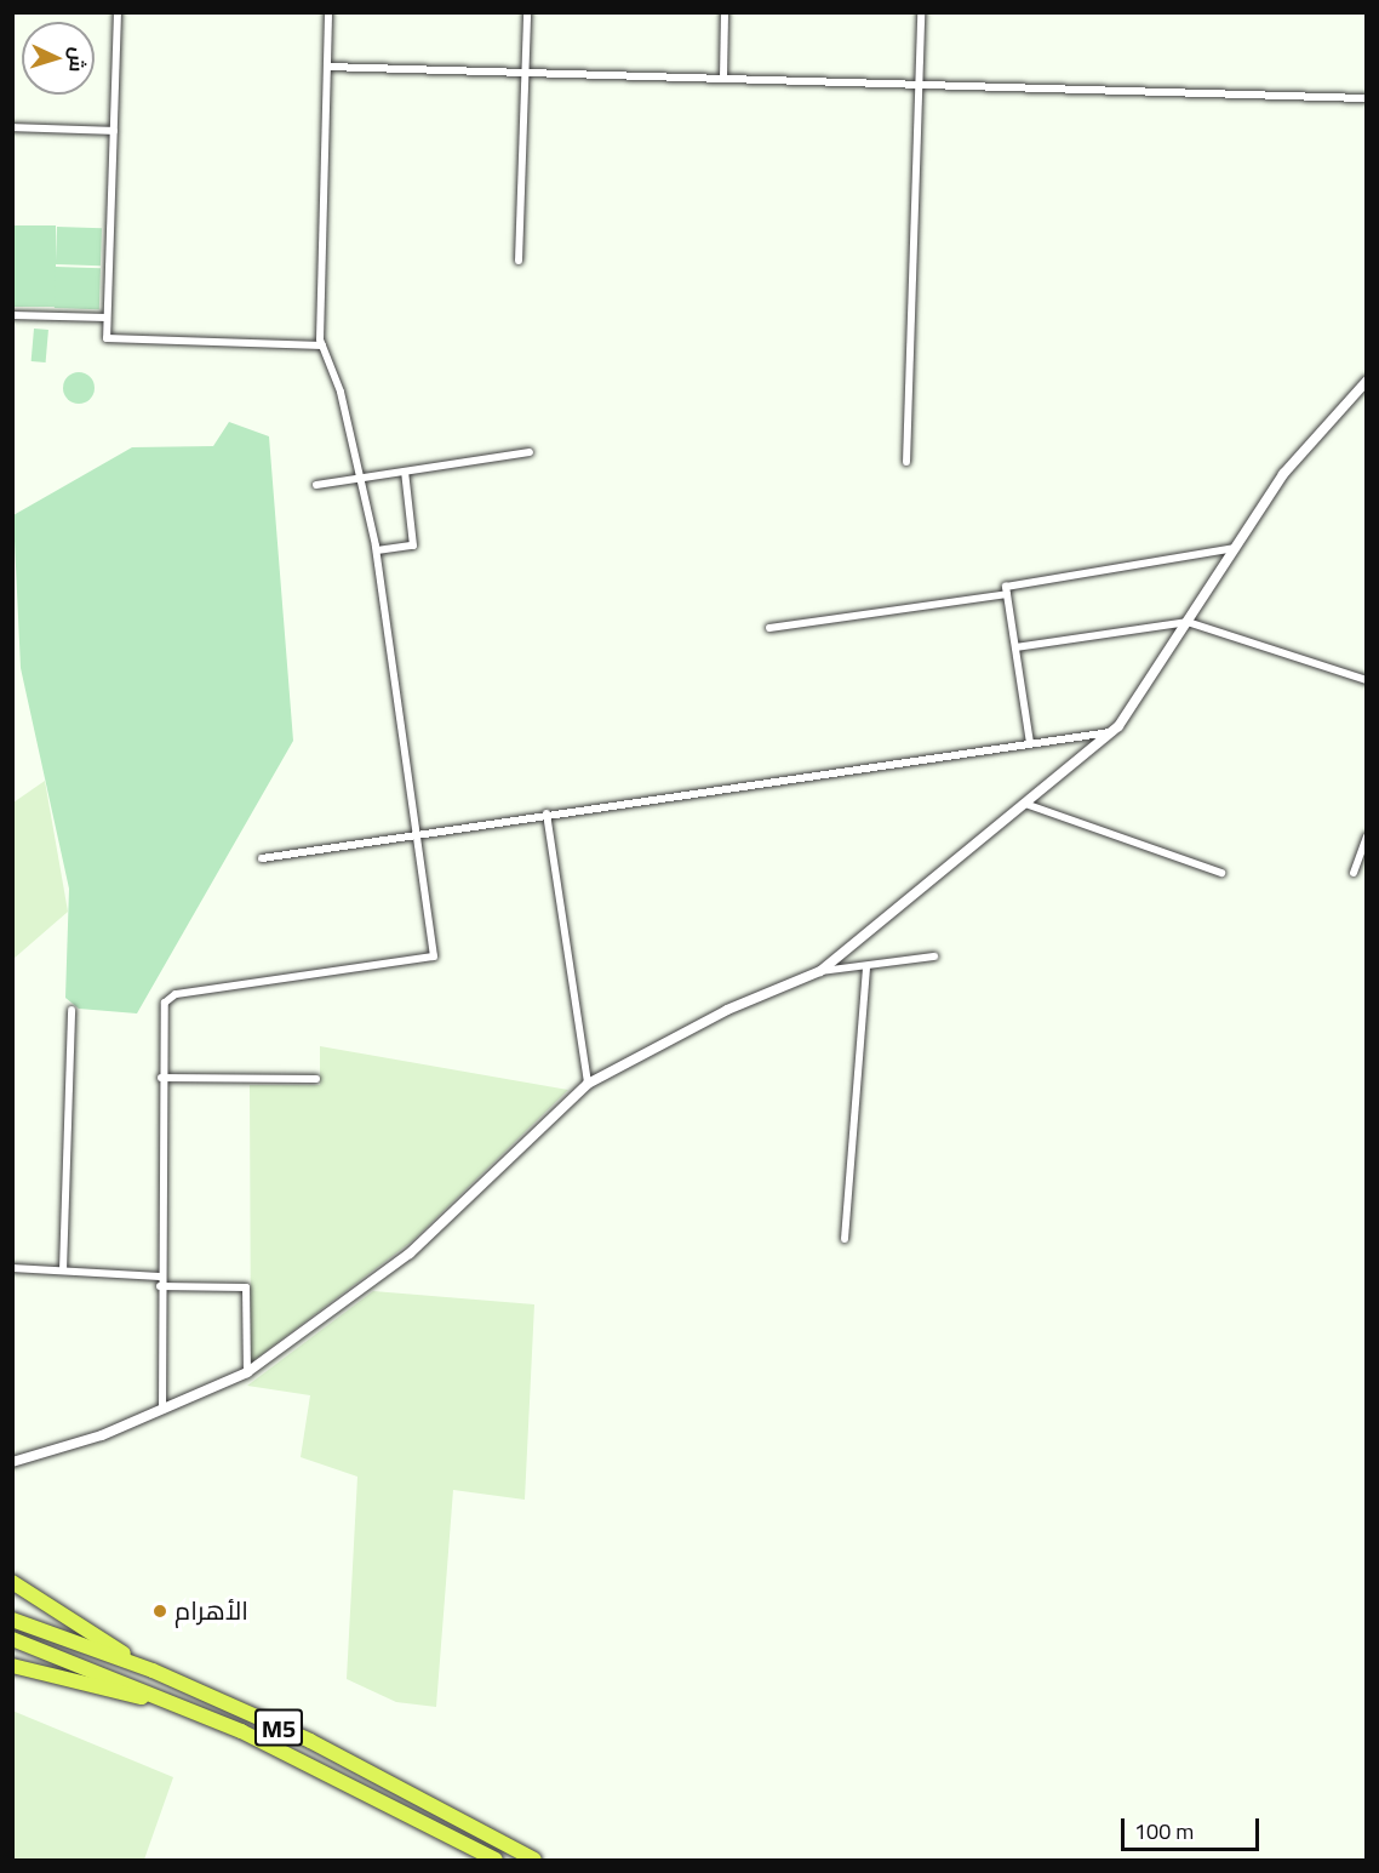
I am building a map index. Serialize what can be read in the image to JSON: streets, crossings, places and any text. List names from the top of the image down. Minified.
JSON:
{"streets":{"highway":["M5"]},"places":["الأهرام"],"scale_bar":"100 m","north":"right"}
